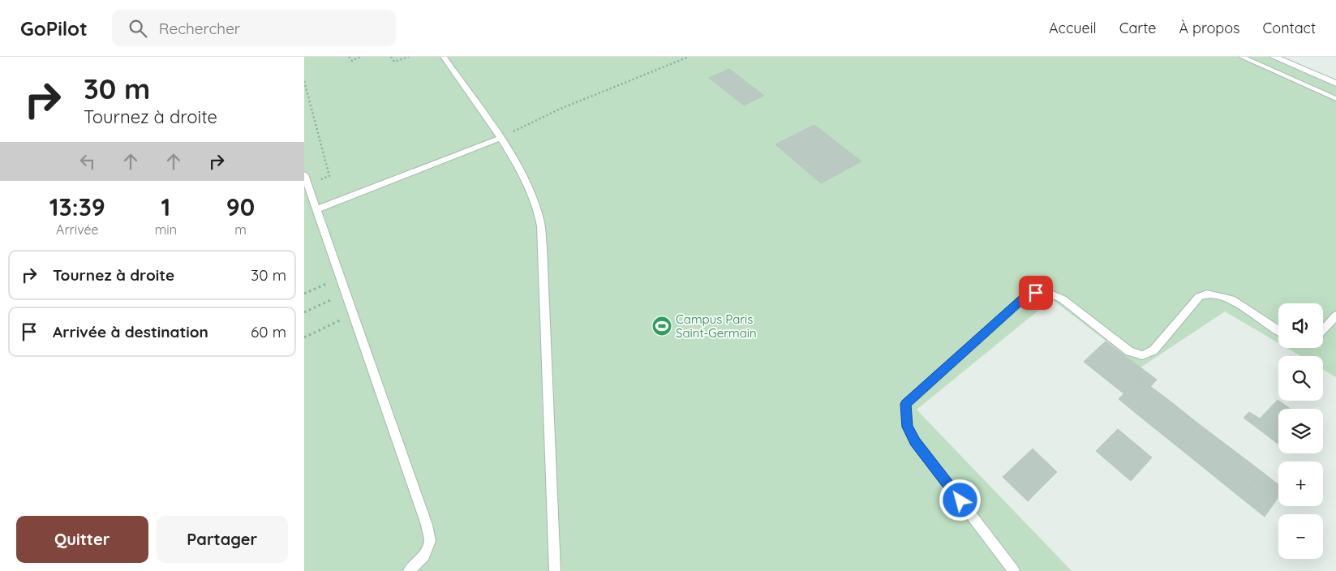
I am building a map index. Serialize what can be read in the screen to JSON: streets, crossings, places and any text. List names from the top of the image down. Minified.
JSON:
{"places":{"sports":["Campus Paris Saint-Germain"]},"page":{"header":"GoPilot","search":"Rechercher","nav":["Accueil","Carte","À propos","Contact"],"turn":["30 m","Tournez à droite"],"eta":["13:39","Arrivée","1","min","90","m"],"list":[{"name":"Tournez à droite","value":"30 m"},{"name":"Arrivée à destination","value":"60 m"}],"map_buttons":["+","−"],"buttons":["Quitter","Partager"]}}
